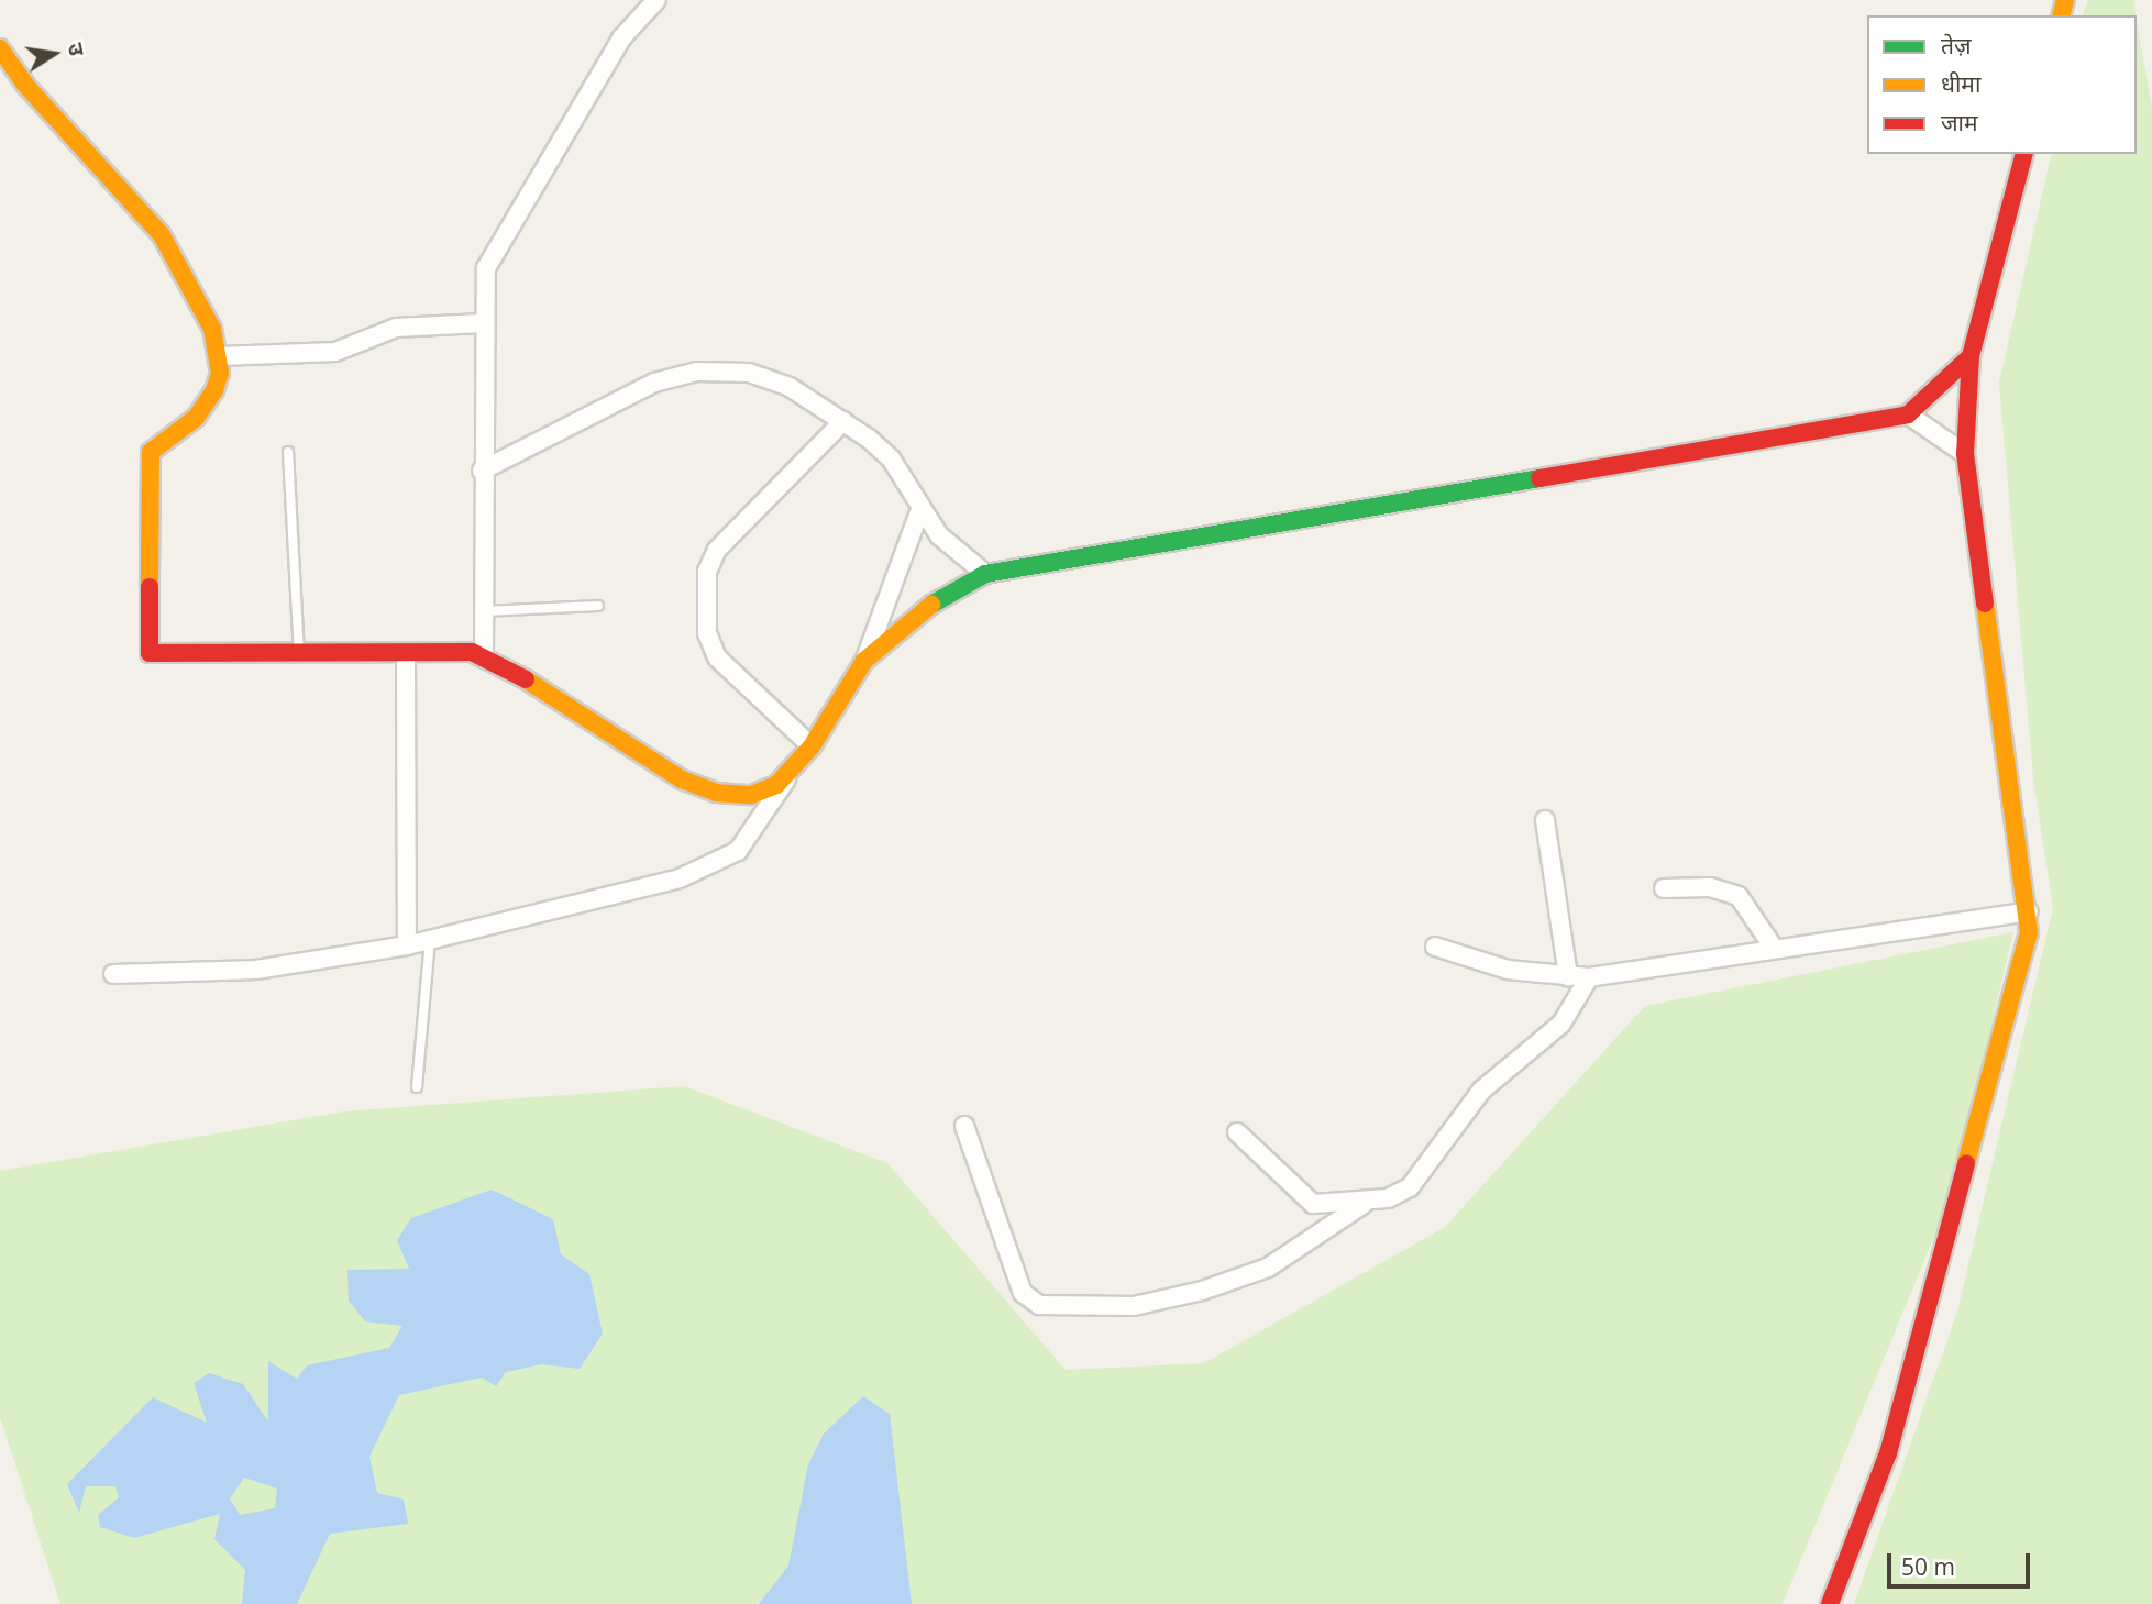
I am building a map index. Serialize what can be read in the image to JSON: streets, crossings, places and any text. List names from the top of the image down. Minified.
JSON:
{"legend":["तेज़","धीमा","जाम"],"scale_bar":"50 m","north":"right"}
